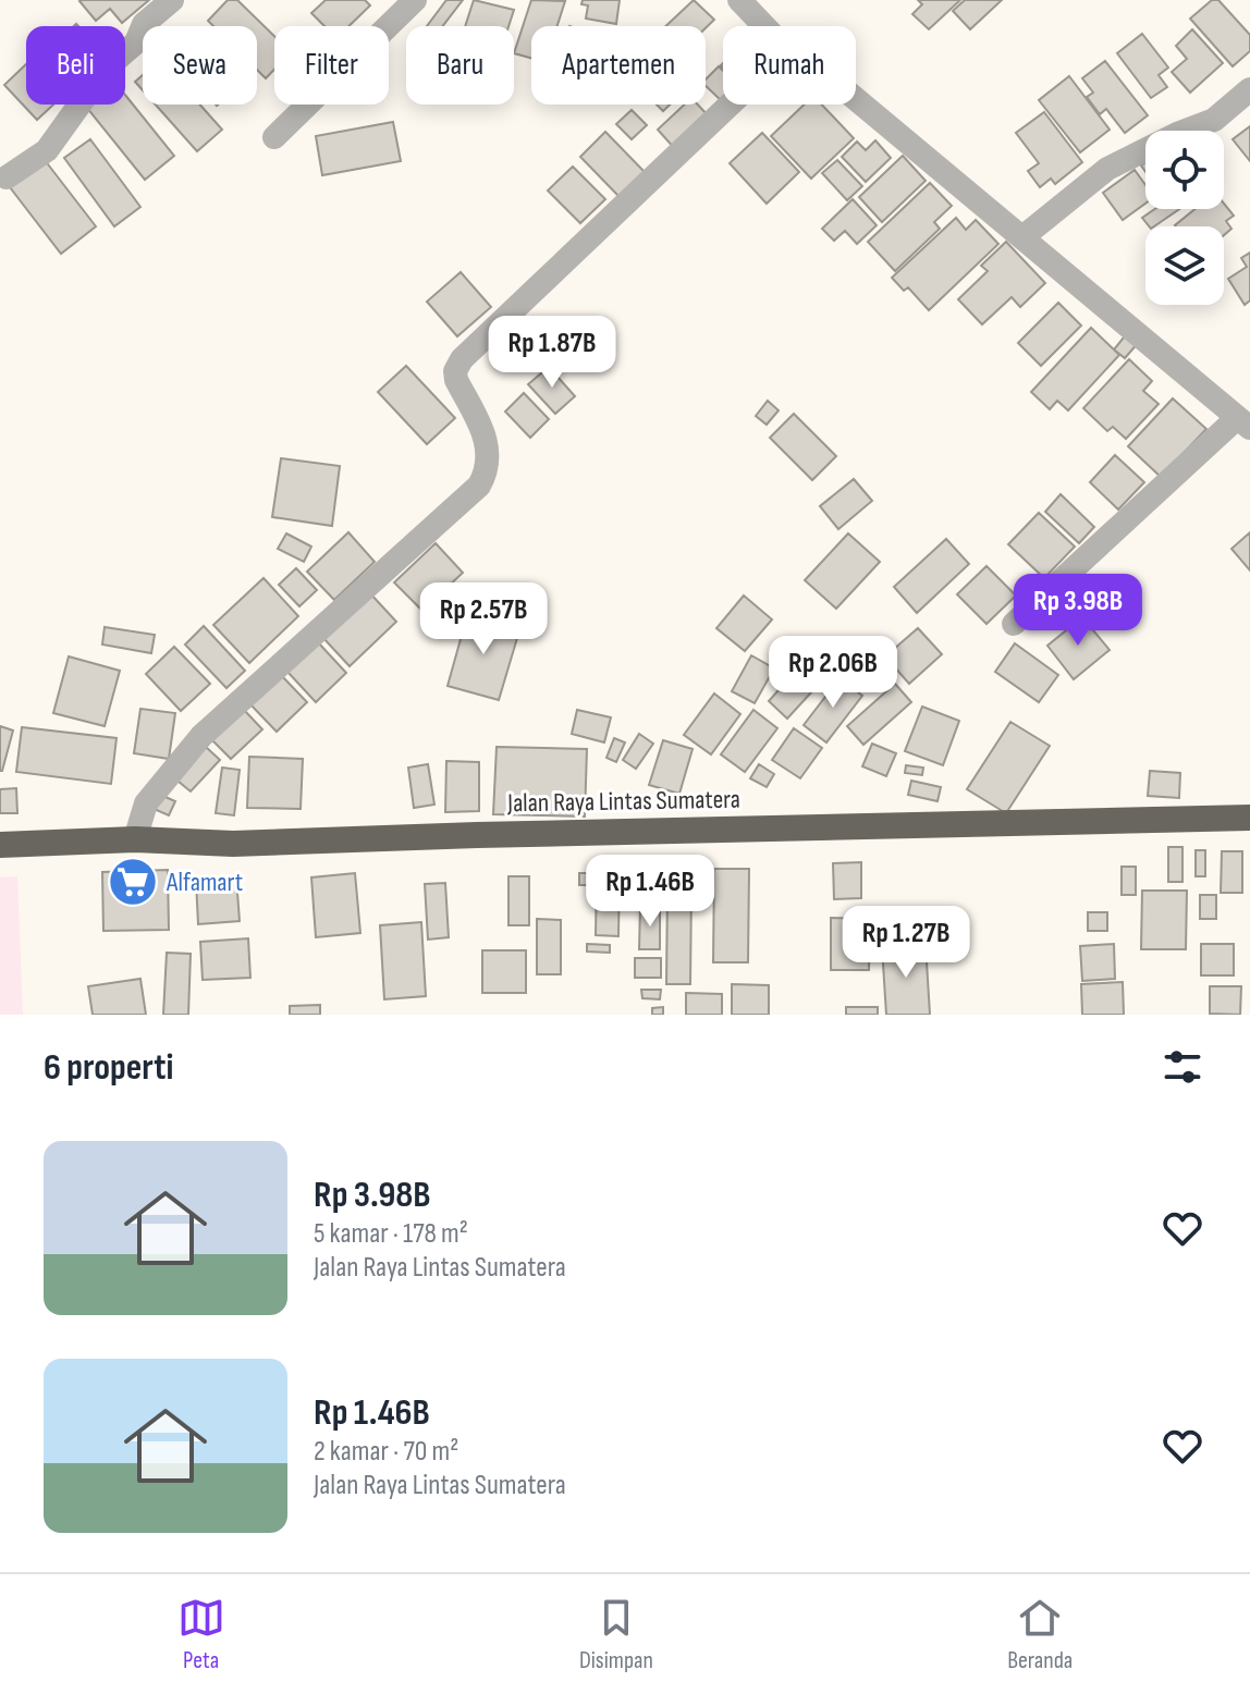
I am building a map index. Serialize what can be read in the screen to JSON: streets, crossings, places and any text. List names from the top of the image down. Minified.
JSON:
{"streets":{"highway":["Jalan Raya Lintas Sumatera"]},"places":{"supermarket":["Alfamart"]},"page":{"chip":["Beli","Sewa","Filter","Baru","Apartemen","Rumah"],"price":["Rp 1.87B","Rp 3.98B","Rp 2.57B","Rp 2.06B","Rp 1.46B","Rp 1.27B"],"heading":"6 properti","list":[{"name":"Rp 3.98B","note":"5 kamar · 178 m² · Jalan Raya Lintas Sumatera"},{"name":"Rp 1.46B","note":"2 kamar · 70 m² · Jalan Raya Lintas Sumatera"}],"tabs":["Peta","Disimpan","Beranda"]}}
